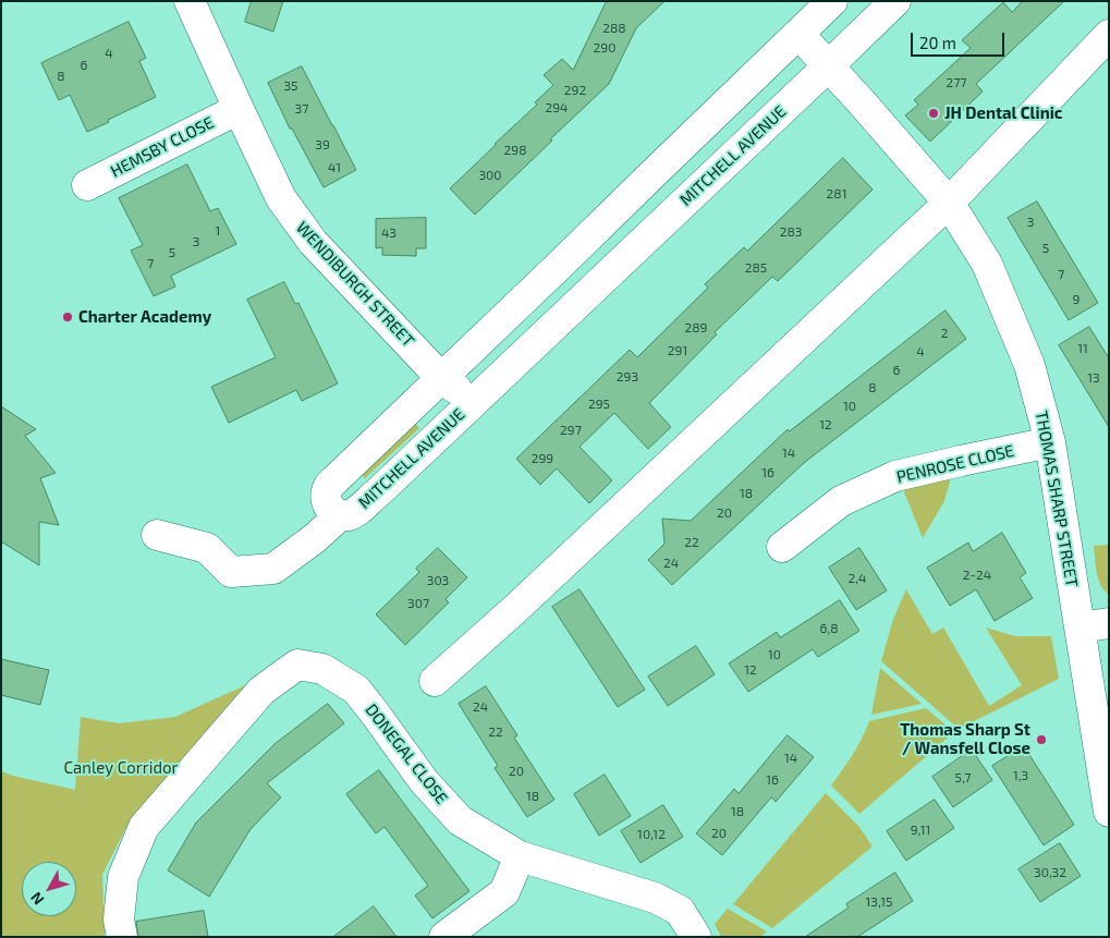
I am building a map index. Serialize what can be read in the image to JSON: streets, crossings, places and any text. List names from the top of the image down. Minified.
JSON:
{"streets":{"street":["HEMSBY CLOSE","MITCHELL AVENUE","WENDIBURGH STREET","PENROSE CLOSE","THOMAS SHARP STREET","DONEGAL CLOSE"]},"crossings":[["HEMSBY CLOSE","WENDIBURGH STREET"],["MITCHELL AVENUE","WENDIBURGH STREET"],["MITCHELL AVENUE","THOMAS SHARP STREET"],["PENROSE CLOSE","THOMAS SHARP STREET"]],"parks":["Canley Corridor"],"places":["JH Dental Clinic","Charter Academy","Thomas Sharp St / Wansfell Close"],"house_numbers":["288","290","4","6","8","277","35","292","294","37","39","298","41","300","281","3","1","283","43","3","5","5","7","285","7","9","289","2","11","291","4","6","293","13","8","295","10","12","297","14","299","16","18","20","22","24","2-24","2,4","303","307","6,8","10","12","24","22","14","20","1,3","5,7","16","18","18","9,11","20","10,12","30,32","13,15"],"scale_bar":"20 m","north":"bottom left"}
